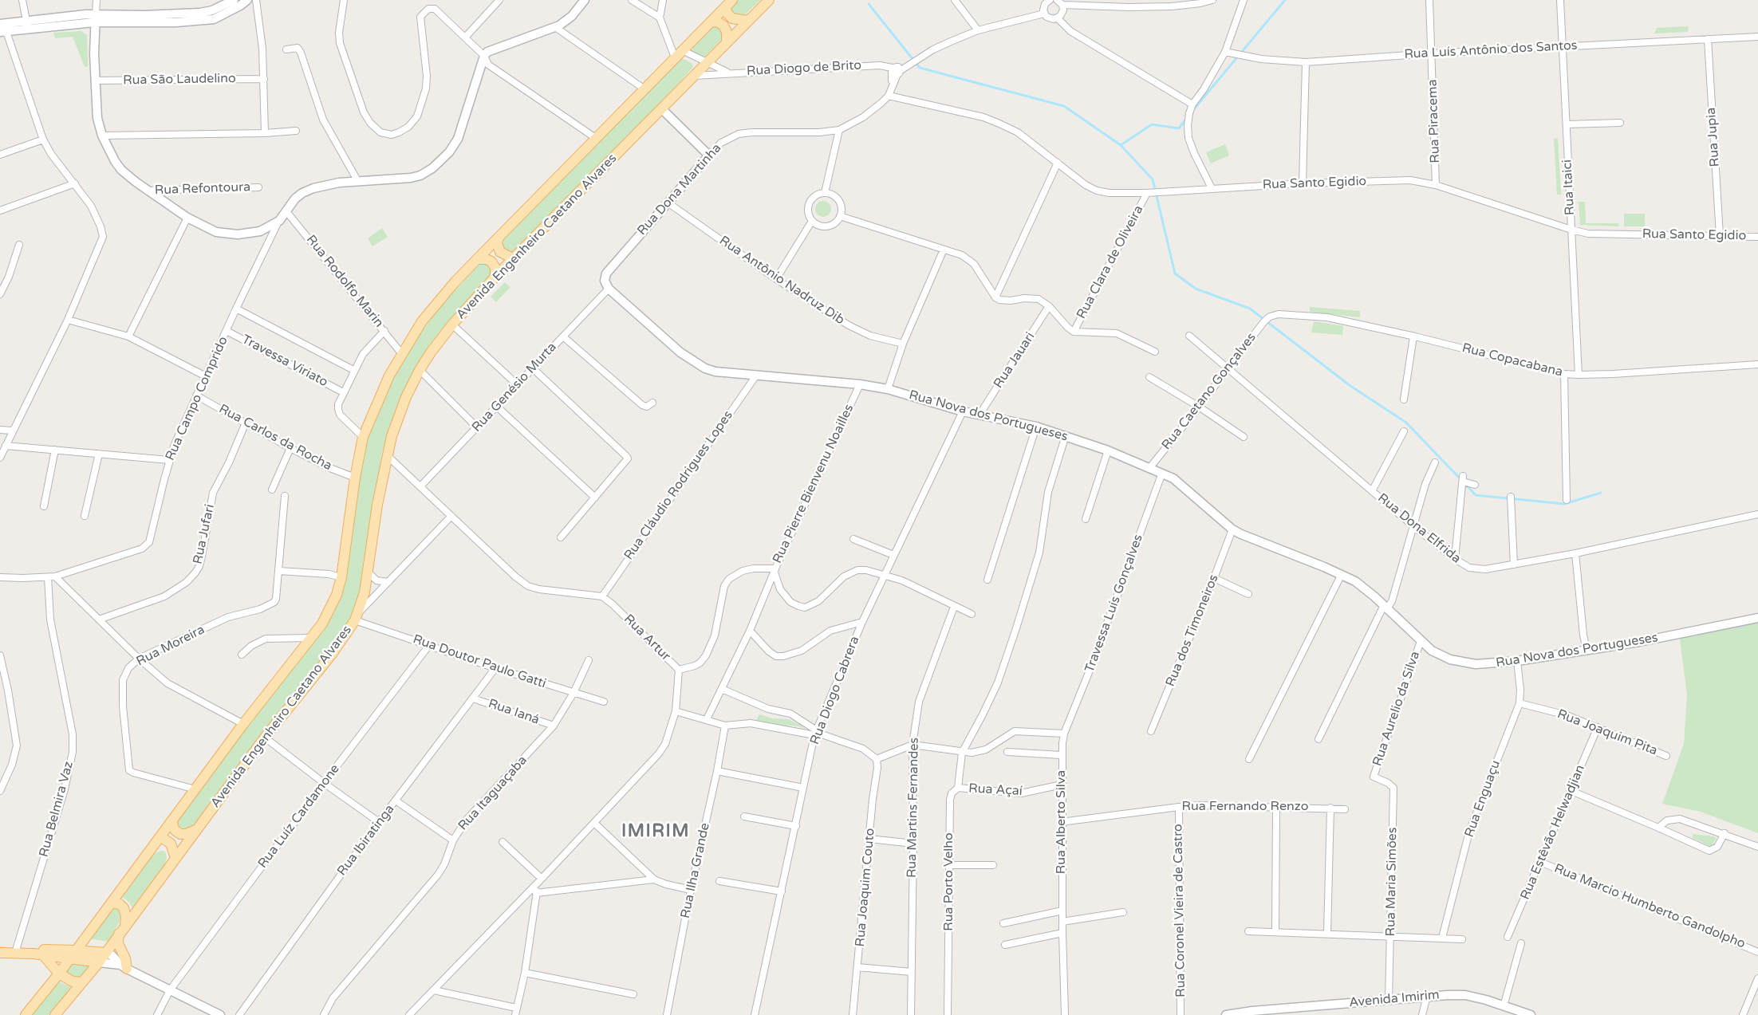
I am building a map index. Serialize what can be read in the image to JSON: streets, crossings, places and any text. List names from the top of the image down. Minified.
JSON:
{"streets":{"main road":["Avenida Engenheiro Caetano Alvares"],"street":["Rua Luís Antônio dos Santos","Rua Diogo de Brito","Rua São Laudelino","Rua Piracema","Rua Jupia","Rua Santo Egidio","Rua Itaici","Rua Refontoura","Rua Dona Martinha","Rua Clara de Oliveira","Rua Antônio Nadruz Dib","Rua Rodolfo Marin","Rua Jauari","Rua Copacabana","Travessa Viriato","Rua Genésio Murta","Rua Caetano Gonçalves","Rua Campo Comprido","Rua Nova dos Portugueses","Rua Carlos da Rocha","Rua Pierre Bienvenu Noailles","Rua Cláudio Rodrigues Lopes","Rua Dona Elfrida","Rua Jufari","Travessa Luís Gonçalves","Rua dos Timoneiros","Rua Artur","Rua Moreira","Rua Doutor Paulo Gatti","Rua Diogo Cabrera","Rua Aurelio da Silva","Rua Ianá","Rua Joaquim Pita","Rua Açaí","Rua Itaguaçaba","Rua Enguaçu","Rua Fernando Renzo","Rua Martins Fernandes","Rua Belmira Vaz","Rua Luíz Cardamone","Rua Alberto Silva","Rua Estêvão Helwadjian","Rua Ibiratinga","Rua Ilha Grande","Rua Porto Velho","Rua Maria Simões","Rua Joaquim Couto","Rua Marcio Humberto Gandolpho","Rua Coronel Vieira de Castro","Avenida Imirim"]},"crossings":[["Rua Luís Antônio dos Santos","Rua Piracema"],["Rua Luís Antônio dos Santos","Rua Jupia"],["Rua Luís Antônio dos Santos","Rua Itaici"],["Rua Diogo de Brito","Avenida Engenheiro Caetano Alvares"],["Rua Piracema","Rua Santo Egidio"],["Rua Jupia","Rua Santo Egidio"],["Rua Santo Egidio","Rua Itaici"],["Rua Santo Egidio","Rua Dona Martinha"],["Rua Santo Egidio","Rua Clara de Oliveira"],["Rua Itaici","Rua Copacabana"],["Rua Dona Martinha","Rua Antônio Nadruz Dib"],["Rua Dona Martinha","Rua Genésio Murta"],["Rua Dona Martinha","Rua Nova dos Portugueses"],["Avenida Engenheiro Caetano Alvares","Rua Rodolfo Marin"],["Avenida Engenheiro Caetano Alvares","Rua Carlos da Rocha"],["Avenida Engenheiro Caetano Alvares","Rua Moreira"],["Avenida Engenheiro Caetano Alvares","Rua Doutor Paulo Gatti"],["Rua Jauari","Rua Nova dos Portugueses"],["Rua Copacabana","Rua Caetano Gonçalves"],["Travessa Viriato","Rua Campo Comprido"],["Rua Genésio Murta","Rua Nova dos Portugueses"],["Rua Caetano Gonçalves","Rua Nova dos Portugueses"],["Rua Caetano Gonçalves","Rua Dona Elfrida"],["Rua Campo Comprido","Rua Carlos da Rocha"],["Rua Campo Comprido","Rua Belmira Vaz"],["Rua Nova dos Portugueses","Rua Pierre Bienvenu Noailles"],["Rua Nova dos Portugueses","Rua Cláudio Rodrigues Lopes"],["Rua Nova dos Portugueses","Travessa Luís Gonçalves"],["Rua Nova dos Portugueses","Rua dos Timoneiros"],["Rua Nova dos Portugueses","Rua Diogo Cabrera"],["Rua Nova dos Portugueses","Rua Aurelio da Silva"],["Rua Nova dos Portugueses","Rua Enguaçu"],["Rua Carlos da Rocha","Rua Jufari"],["Rua Pierre Bienvenu Noailles","Rua Artur"],["Rua Cláudio Rodrigues Lopes","Rua Artur"],["Travessa Luís Gonçalves","Rua Alberto Silva"],["Rua Doutor Paulo Gatti","Rua Itaguaçaba"],["Rua Doutor Paulo Gatti","Rua Luíz Cardamone"],["Rua Doutor Paulo Gatti","Rua Ibiratinga"],["Rua Aurelio da Silva","Rua Maria Simões"],["Rua Ianá","Rua Itaguaçaba"],["Rua Ianá","Rua Ibiratinga"],["Rua Joaquim Pita","Rua Enguaçu"],["Rua Joaquim Pita","Rua Estêvão Helwadjian"],["Rua Açaí","Rua Alberto Silva"],["Rua Açaí","Rua Porto Velho"],["Rua Fernando Renzo","Rua Alberto Silva"],["Rua Fernando Renzo","Rua Coronel Vieira de Castro"],["Rua Estêvão Helwadjian","Rua Marcio Humberto Gandolpho"],["Rua Maria Simões","Avenida Imirim"]],"districts":["IMIRIM"]}
